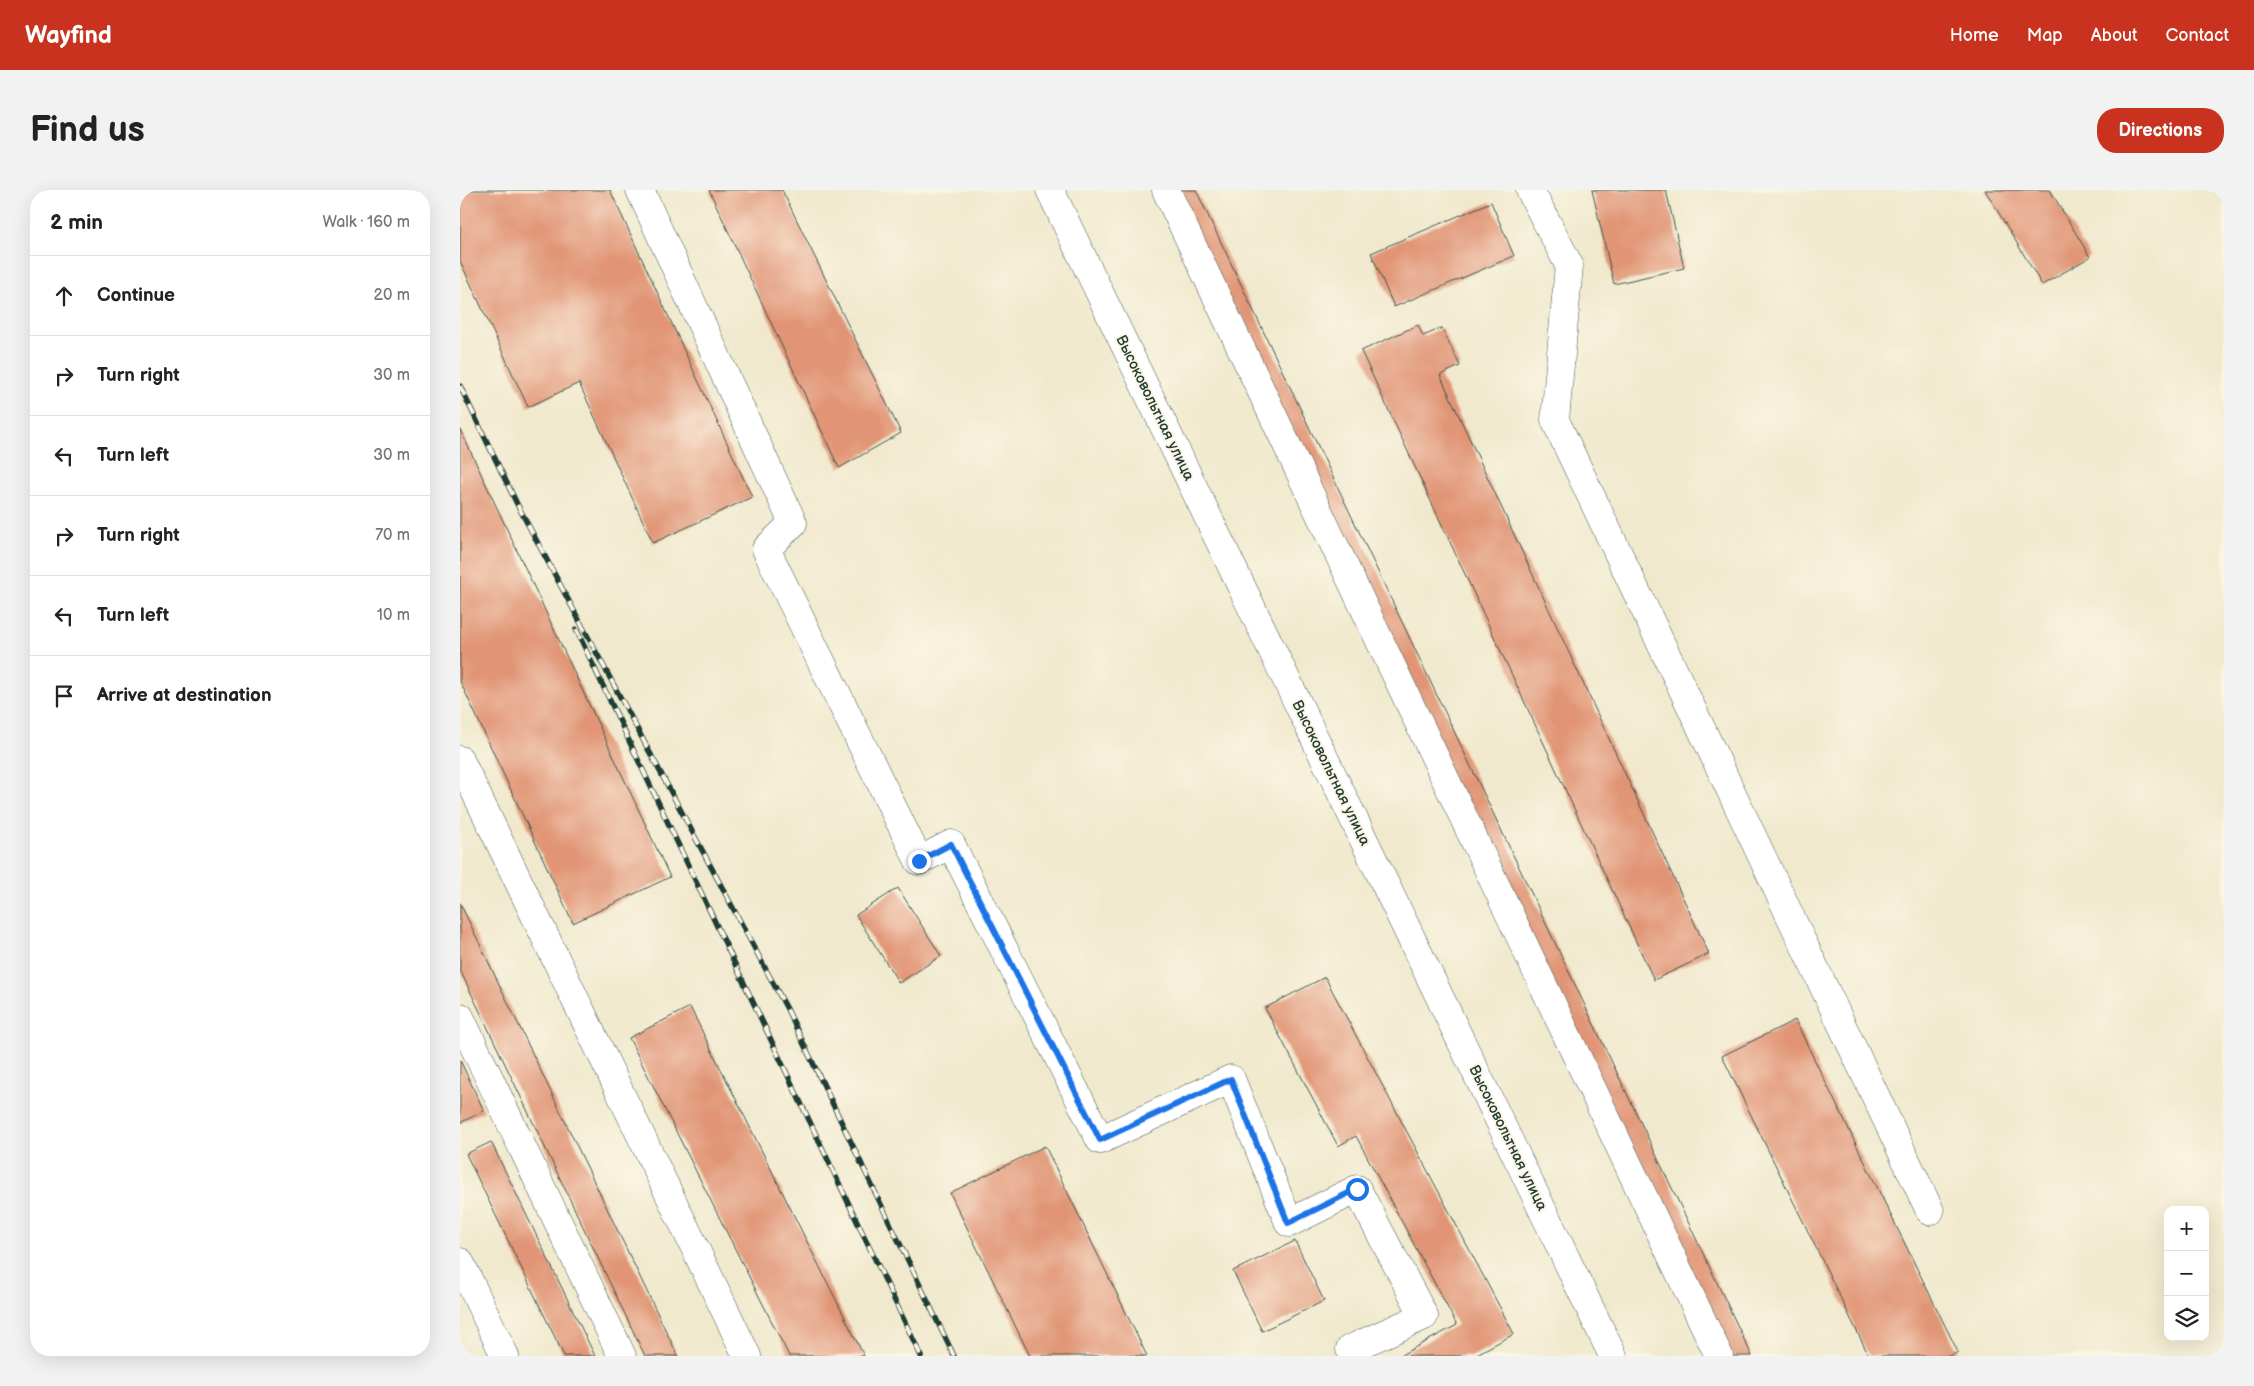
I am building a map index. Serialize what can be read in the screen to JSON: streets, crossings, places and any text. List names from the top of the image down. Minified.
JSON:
{"streets":{"street":["Высоковольтная улица"]},"page":{"header":"Wayfind","nav":["Home","Map","About","Contact"],"buttons":"Directions","title":"Find us","heading":["2 min","Walk · 160 m"],"list":[["Continue","20 m"],["Turn right","30 m"],["Turn left","30 m"],["Turn right","70 m"],["Turn left","10 m"],"Arrive at destination"],"map_buttons":["+","−"]}}
